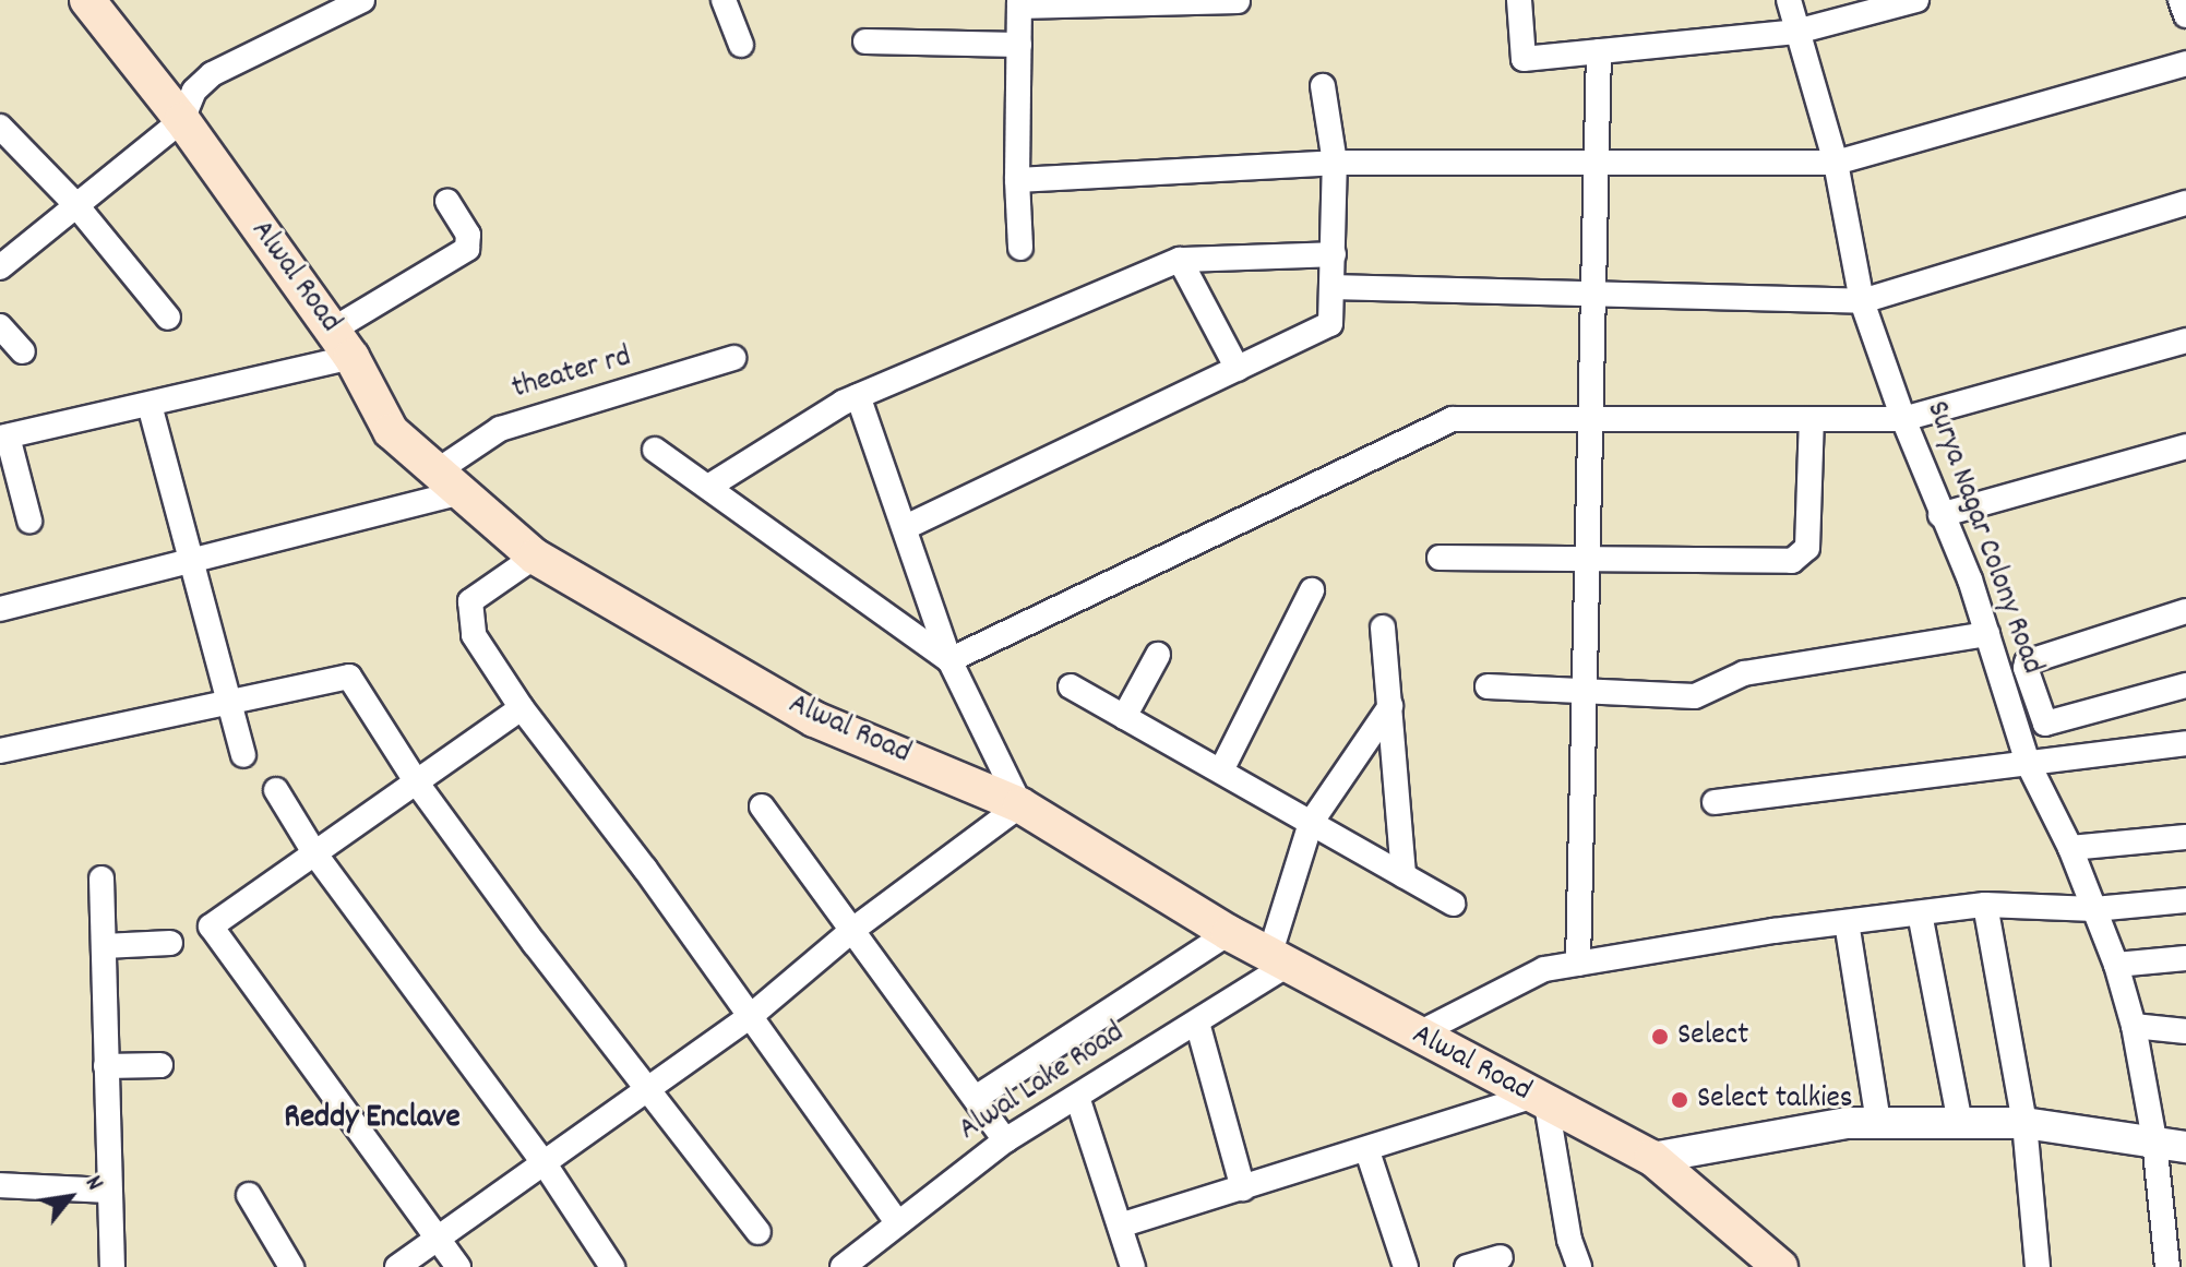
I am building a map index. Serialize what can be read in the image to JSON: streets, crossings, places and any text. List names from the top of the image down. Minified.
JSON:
{"streets":{"main road":["Alwal Road"],"street":["theater rd","Surya Nagar Colony Road","Alwal Lake Road"]},"crossings":[["Alwal Road","theater rd"],["Alwal Road","Alwal Lake Road"]],"districts":["Reddy Enclave"],"places":["Select","Select talkies"],"north":"top right"}
